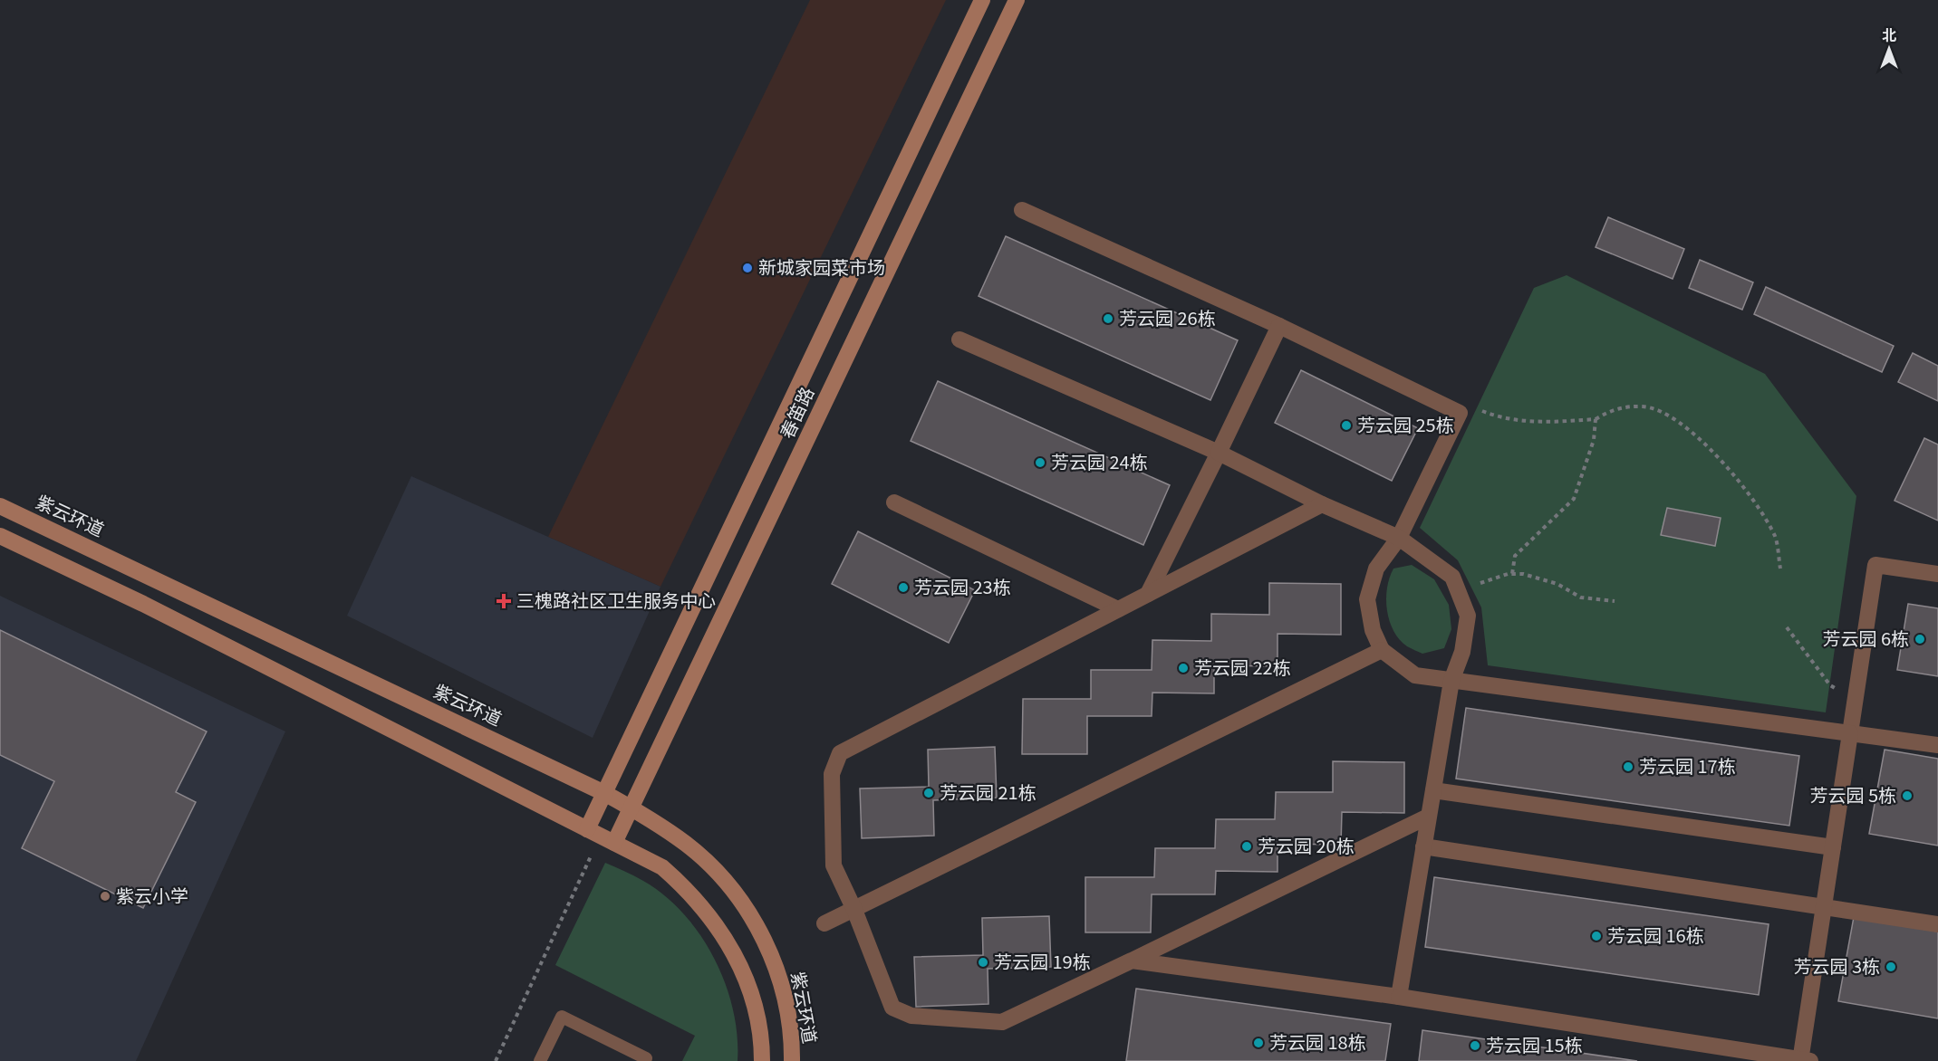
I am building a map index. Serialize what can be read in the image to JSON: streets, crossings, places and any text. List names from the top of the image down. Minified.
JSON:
{"streets":{"street":["春笛路","紫云环道"]},"crossings":[["春笛路","紫云环道"]],"places":{"other":["新城家园菜市场","芳云园 26栋","芳云园 25栋","芳云园 24栋","芳云园 23栋","芳云园 6栋","芳云园 22栋","芳云园 17栋","芳云园 21栋","芳云园 5栋","芳云园 20栋","紫云小学","芳云园 16栋","芳云园 19栋","芳云园 3栋","芳云园 18栋","芳云园 15栋"],"health":["三槐路社区卫生服务中心"]},"north":"top"}
